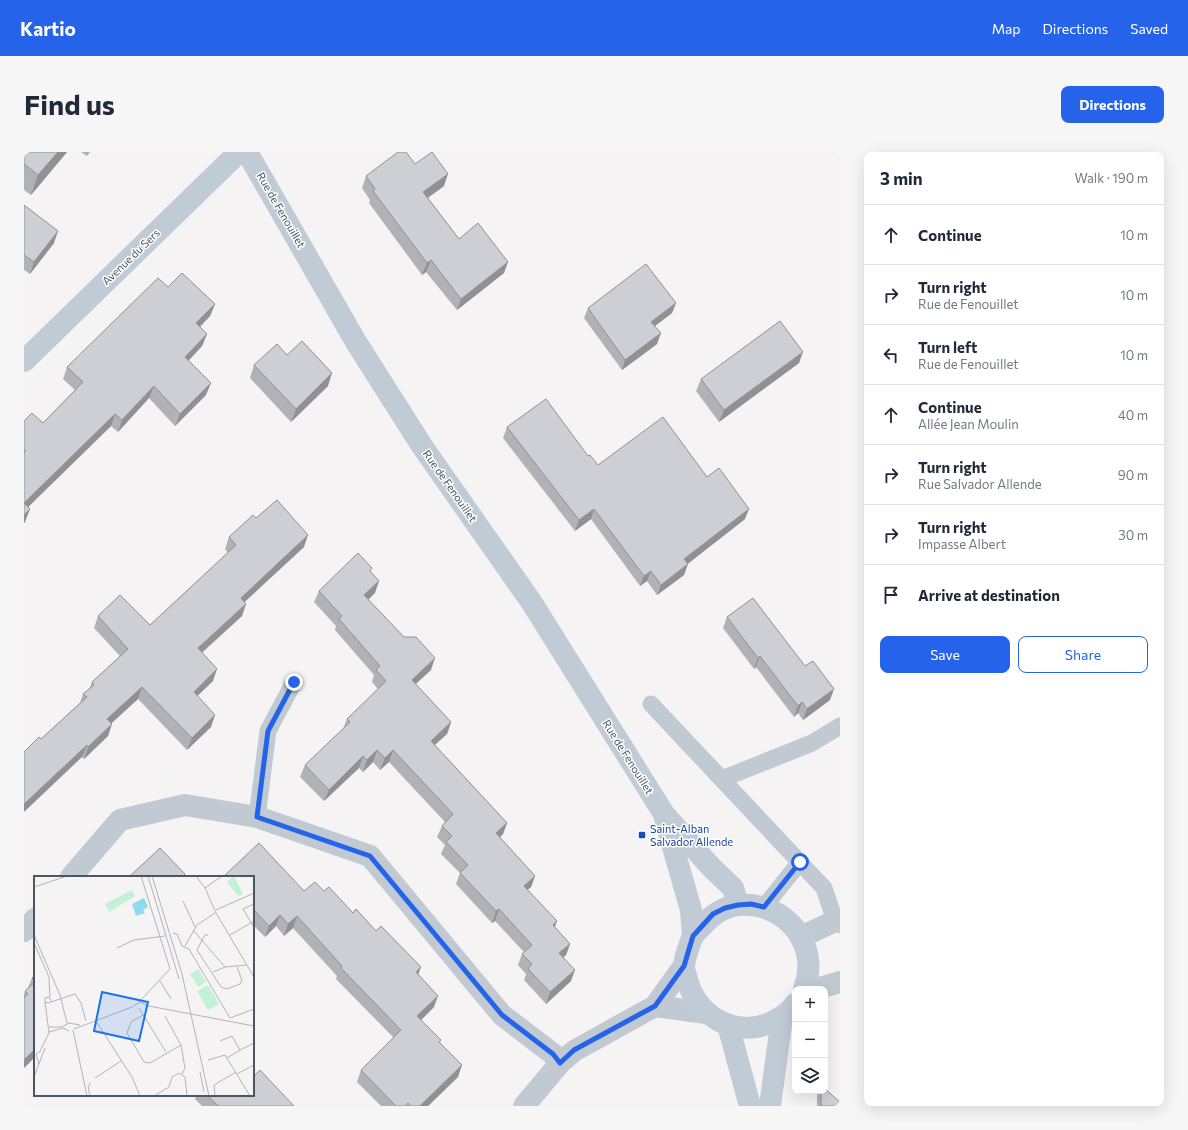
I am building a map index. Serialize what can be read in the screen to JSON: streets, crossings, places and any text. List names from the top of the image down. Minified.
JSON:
{"streets":{"main road":["Rue de Fenouillet","Avenue du Sers"]},"places":{"transit":["Saint-Alban Salvador Allende"]},"page":{"header":"Kartio","nav":["Map","Directions","Saved"],"buttons":["Directions",["Save","Share"]],"title":"Find us","heading":["3 min","Walk · 190 m"],"list":[["Continue","10 m"],["Turn right","Rue de Fenouillet","10 m"],["Turn left","Rue de Fenouillet","10 m"],["Continue","Allée Jean Moulin","40 m"],["Turn right","Rue Salvador Allende","90 m"],["Turn right","Impasse Albert","30 m"],"Arrive at destination"],"map_buttons":["+","−"]}}
